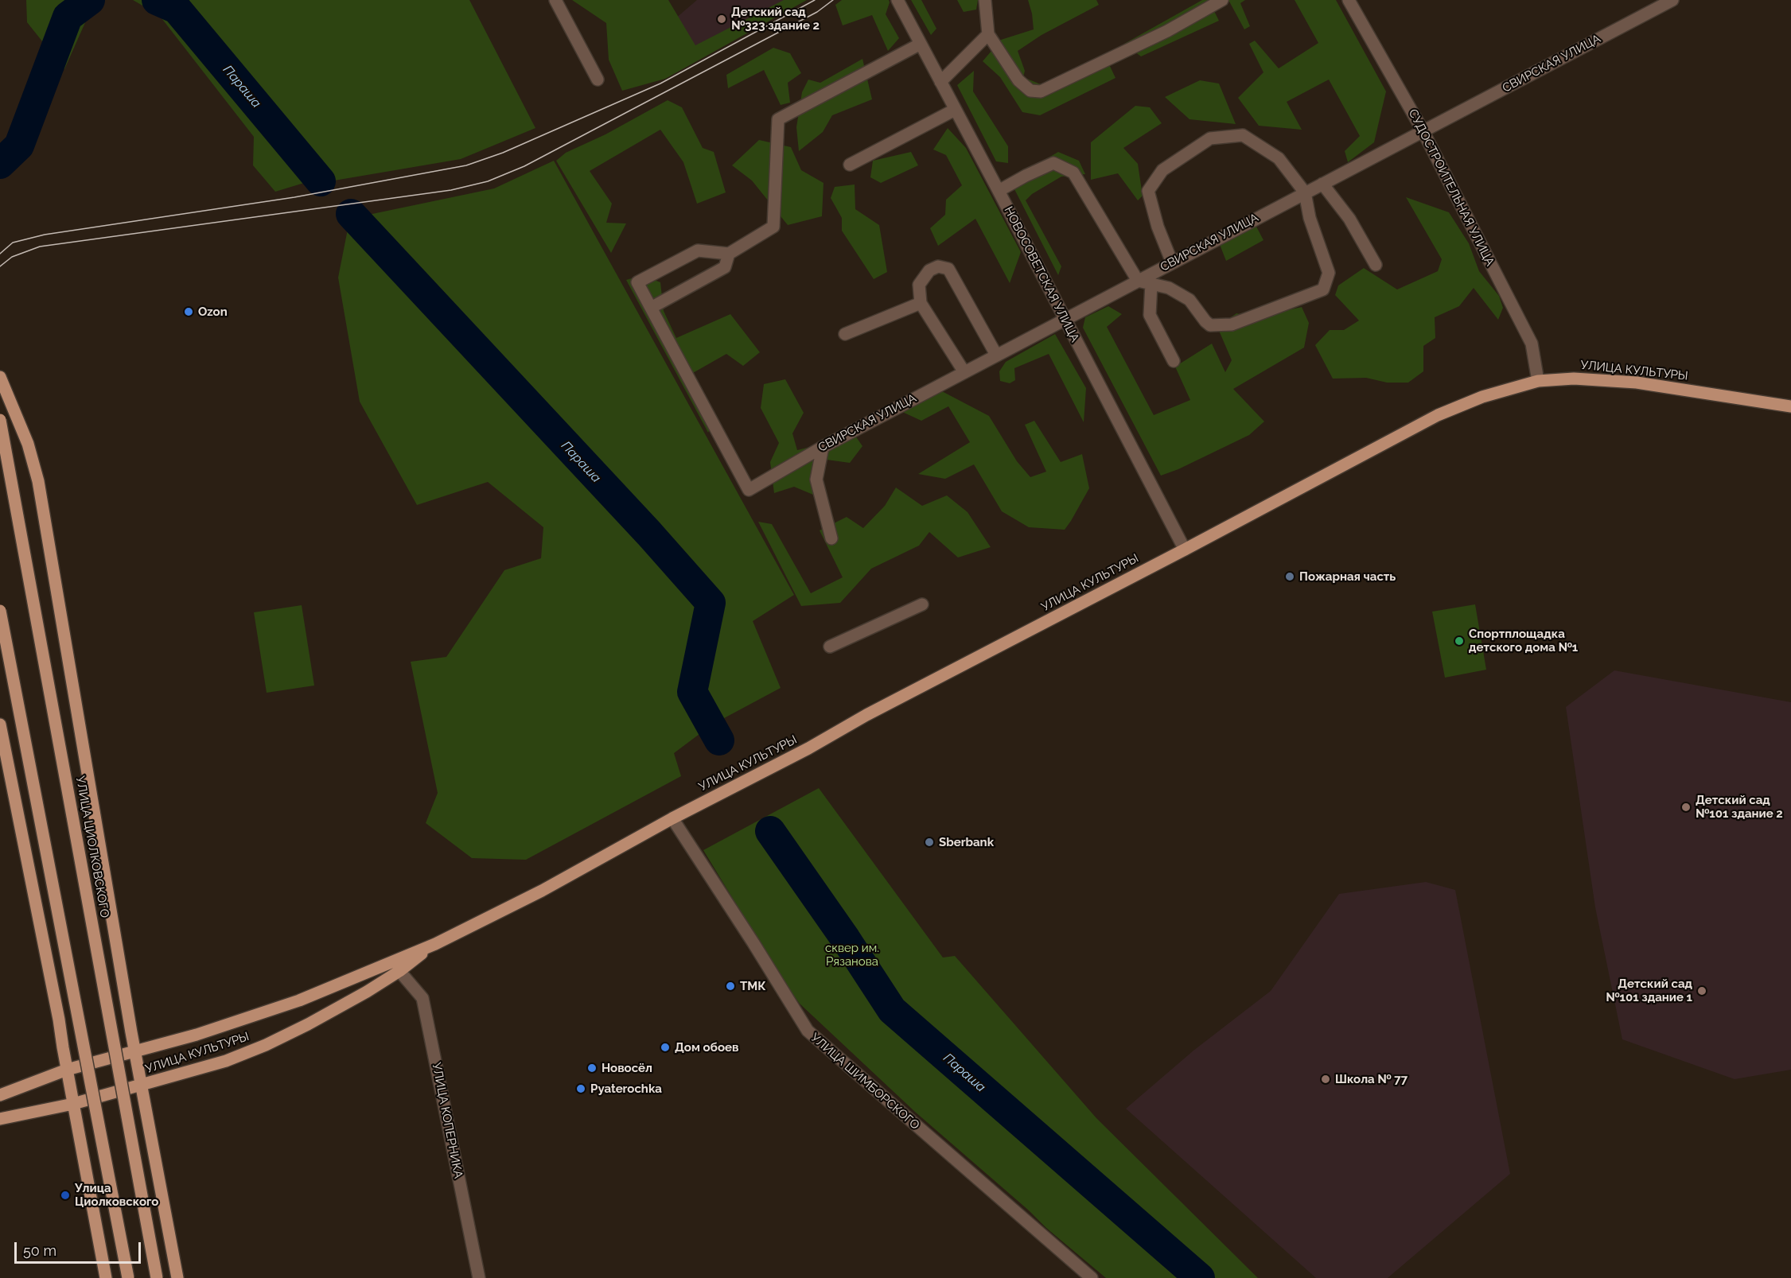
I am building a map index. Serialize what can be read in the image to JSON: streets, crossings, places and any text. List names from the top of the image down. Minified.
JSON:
{"streets":{"main road":["УЛИЦА КУЛЬТУРЫ","УЛИЦА ЦИОЛКОВСКОГО"],"street":["СВИРСКАЯ УЛИЦА","СУДОСТРОИТЕЛЬНАЯ УЛИЦА","НОВОСОВЕТСКАЯ УЛИЦА","УЛИЦА ШИМБОРСКОГО","УЛИЦА КОПЕРНИКА"]},"crossings":[["СВИРСКАЯ УЛИЦА","СУДОСТРОИТЕЛЬНАЯ УЛИЦА"],["СВИРСКАЯ УЛИЦА","НОВОСОВЕТСКАЯ УЛИЦА"],["СУДОСТРОИТЕЛЬНАЯ УЛИЦА","УЛИЦА КУЛЬТУРЫ"],["НОВОСОВЕТСКАЯ УЛИЦА","УЛИЦА КУЛЬТУРЫ"],["УЛИЦА КУЛЬТУРЫ","УЛИЦА ШИМБОРСКОГО"],["УЛИЦА КУЛЬТУРЫ","УЛИЦА КОПЕРНИКА"]],"water":["Параша"],"parks":["сквер им. Рязанова"],"places":["Детский сад №323 здание 2","Ozon","Пожарная часть","Спортплощадка детского дома №1","Детский сад №101 здание 2","Sberbank","ТМК","Детский сад №101 здание 1","Дом обоев","Новосёл","Школа № 77","Pyaterochka","Улица Циолковского"],"scale_bar":"50 m"}
